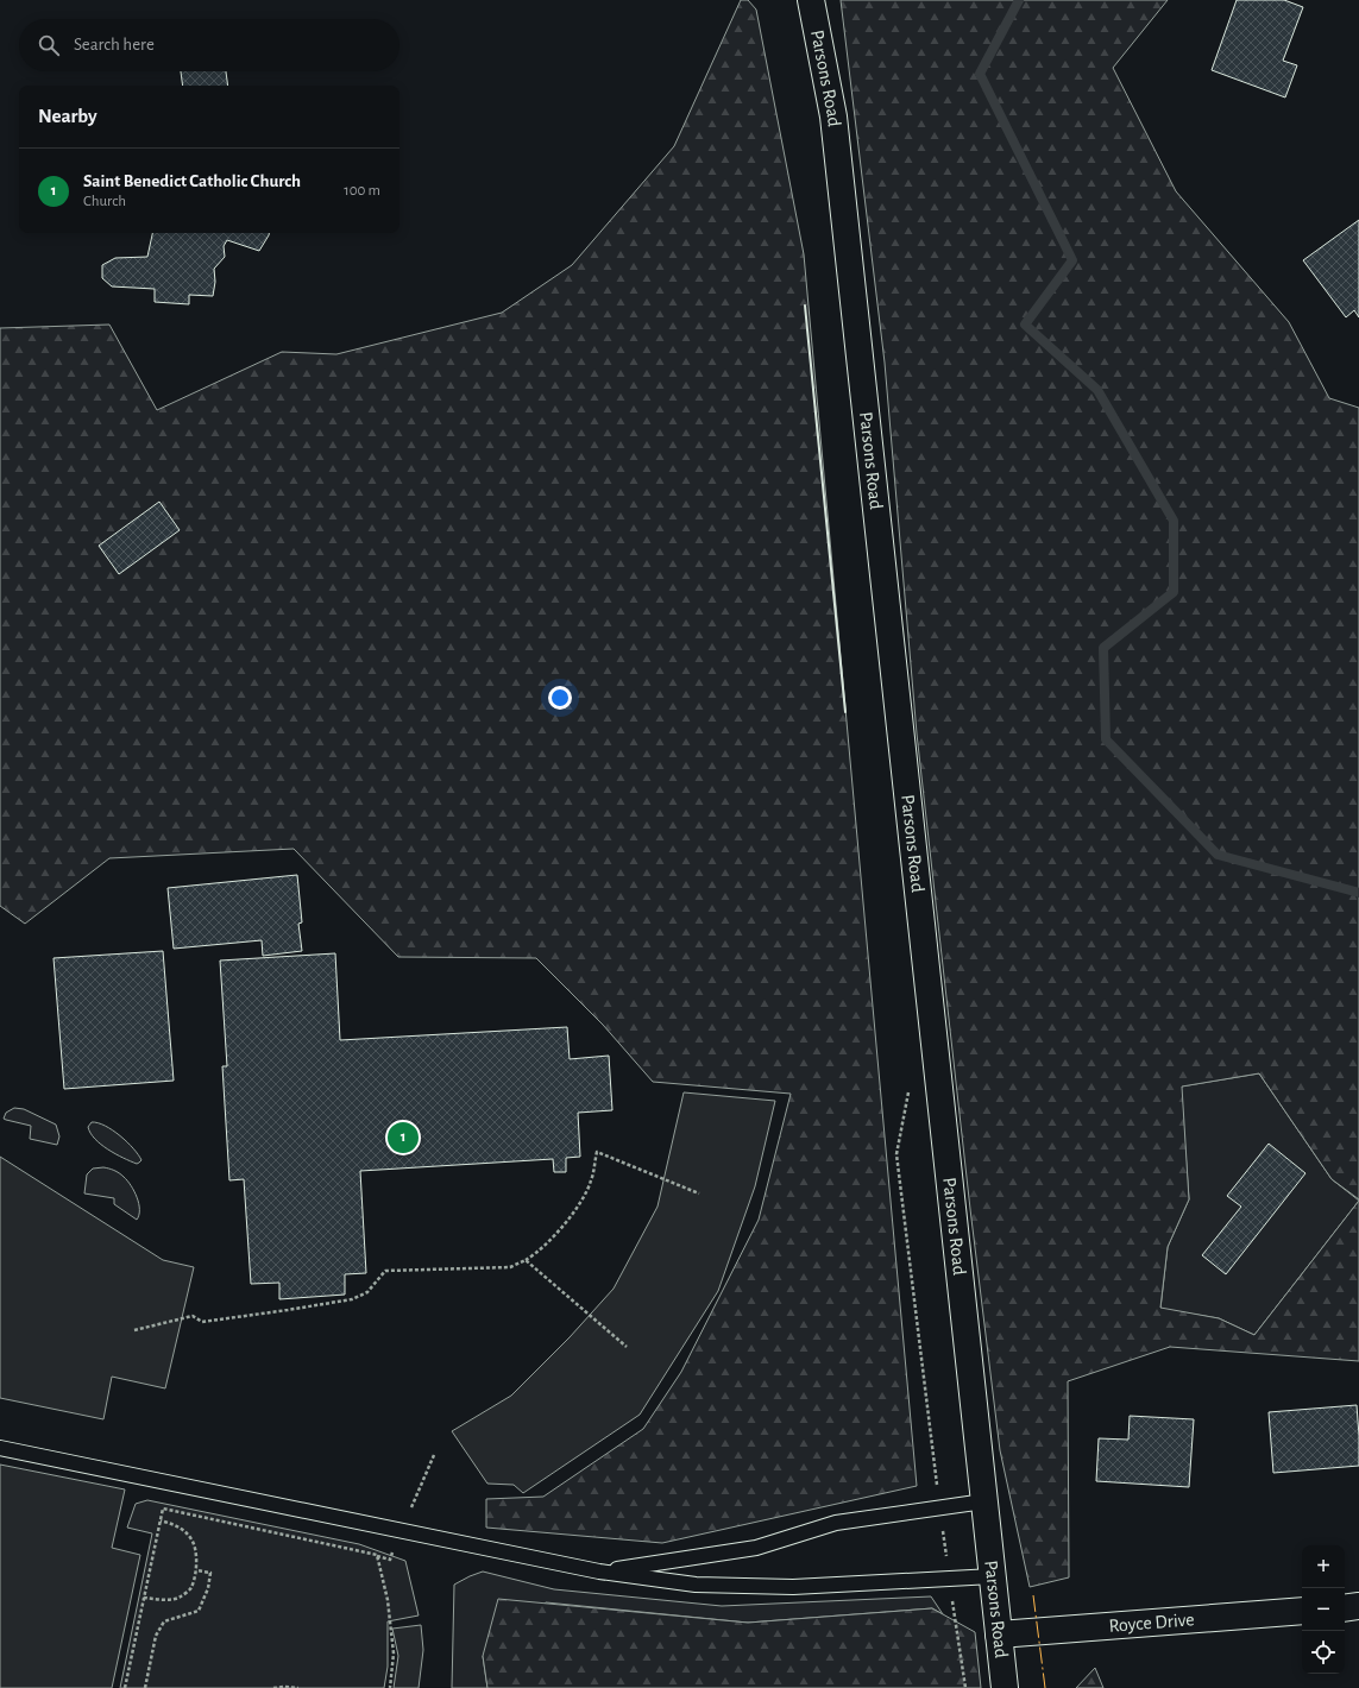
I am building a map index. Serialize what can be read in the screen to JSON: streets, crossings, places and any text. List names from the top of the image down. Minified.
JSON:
{"streets":{"street":["Parsons Road","Royce Drive"]},"crossings":[["Parsons Road","Royce Drive"]],"page":{"search":"Search here","heading":"Nearby","list":[{"mark":"1","name":"Saint Benedict Catholic Church","note":"Church","value":"100 m"}],"pins":"1","map_buttons":["+","−"]}}
